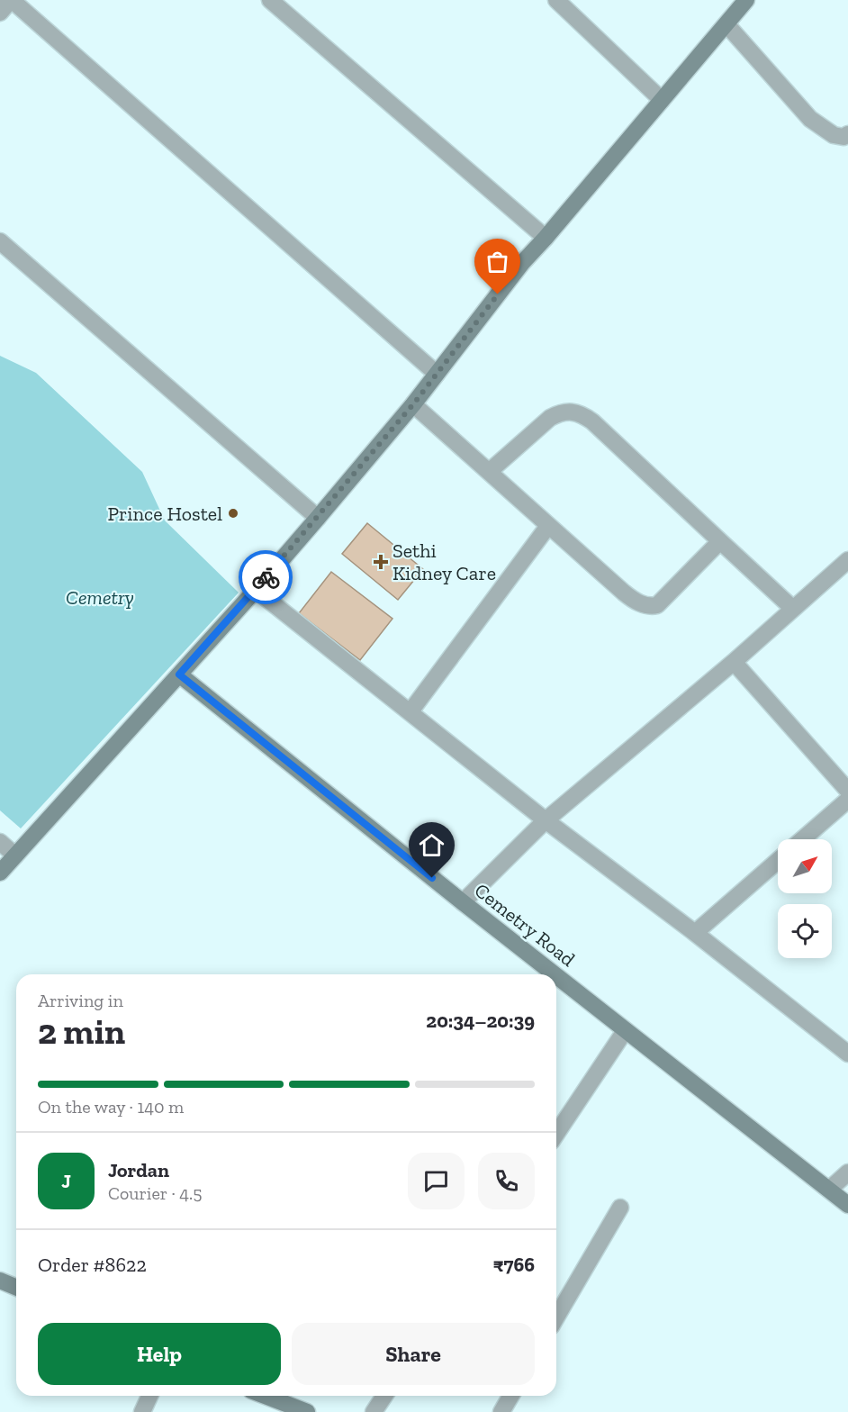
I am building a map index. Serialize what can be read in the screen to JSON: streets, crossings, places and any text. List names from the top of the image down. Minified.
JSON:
{"streets":{"street":["Cemetry Road"]},"parks":["Cemetry"],"places":{"other":["Prince Hostel"],"health":["Sethi Kidney Care"]},"north":"top right","page":{"heading":["2 min","Arriving in","20:34–20:39"],"panel":["Jordan","Courier · 4.5","Order #8622","₹766"],"bar":"On the way · 140 m","round":"J","buttons":["Help","Share"]}}
